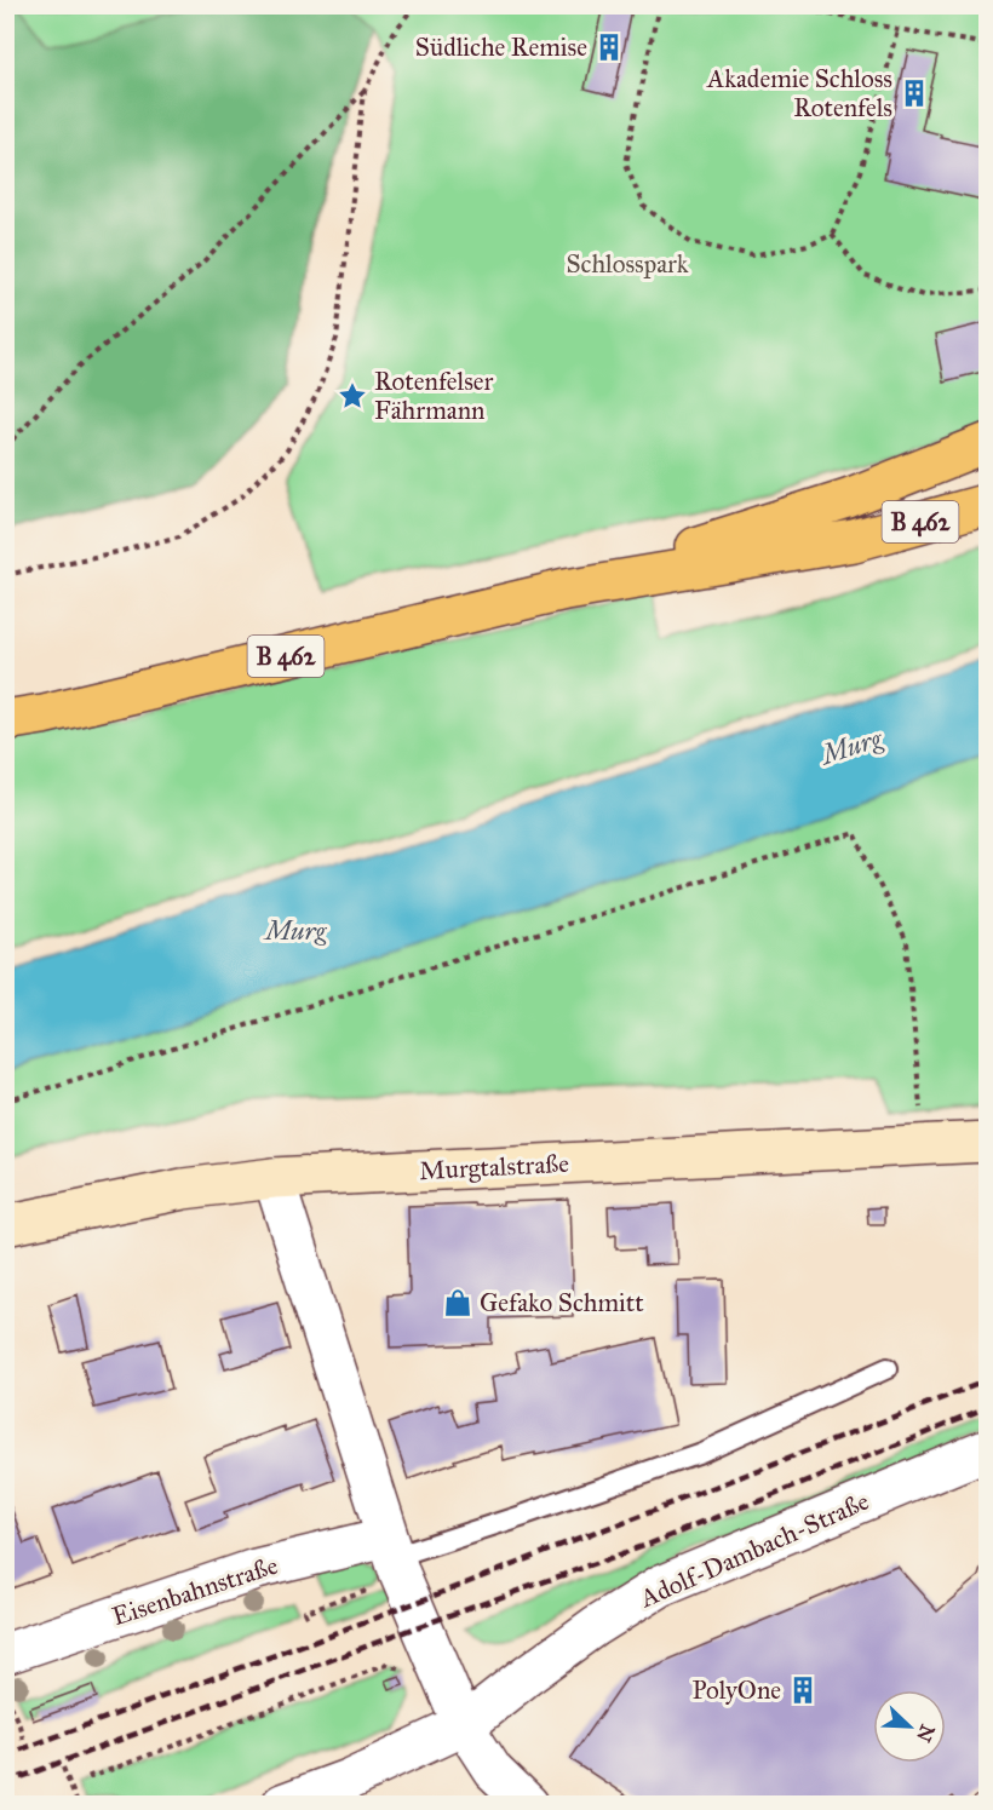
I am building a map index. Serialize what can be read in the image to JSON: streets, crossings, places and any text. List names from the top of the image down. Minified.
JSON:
{"streets":{"main road":["B 462"],"street":["Murgtalstraße","Adolf-Dambach-Straße","Eisenbahnstraße"]},"water":["Murg"],"parks":["Schlosspark"],"places":{"building":["Südliche Remise","Akademie Schloss Rotenfels","PolyOne"],"place":["Rotenfelser Fährmann"],"shop":["Gefako Schmitt"]},"north":"bottom right"}
